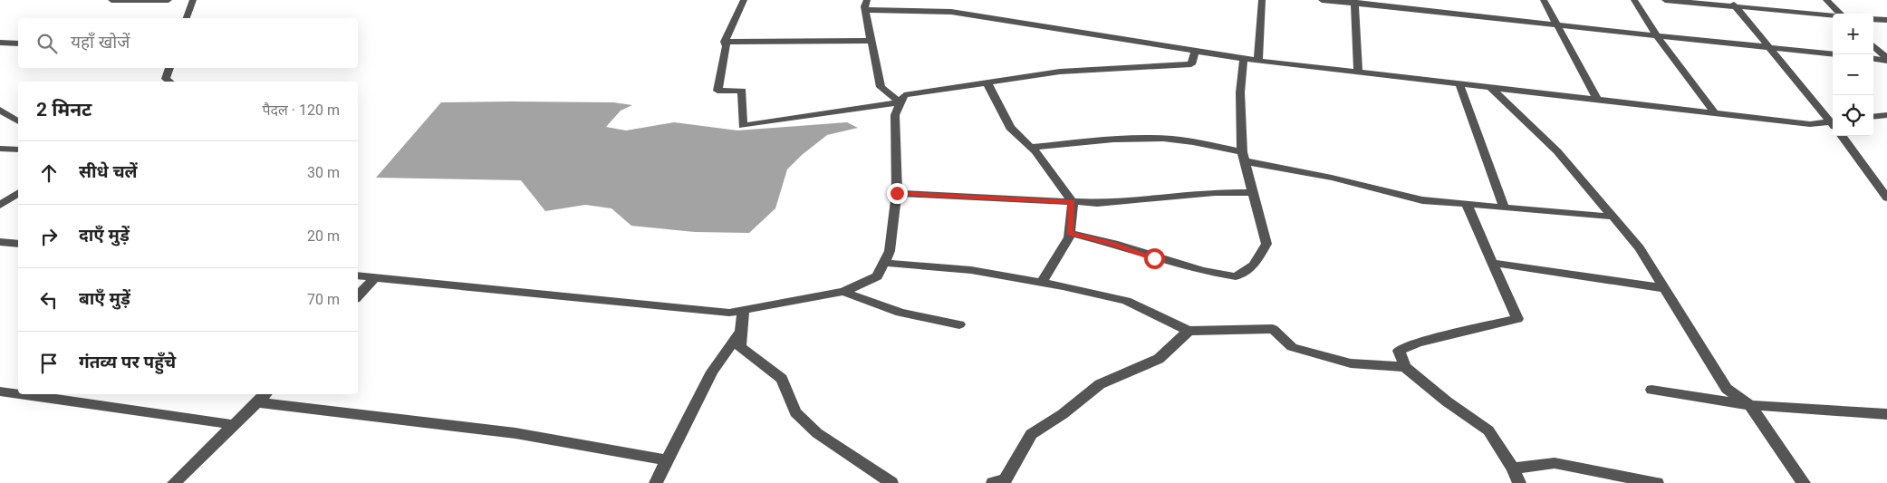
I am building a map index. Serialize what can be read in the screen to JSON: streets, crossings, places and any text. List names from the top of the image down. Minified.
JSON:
{"page":{"map_buttons":["+","−"],"search":"यहाँ खोजें","heading":["2 मिनट","पैदल · 120 m"],"list":[["सीधे चलें","30 m"],["दाएँ मुड़ें","20 m"],["बाएँ मुड़ें","70 m"],"गंतव्य पर पहुँचे"]}}
